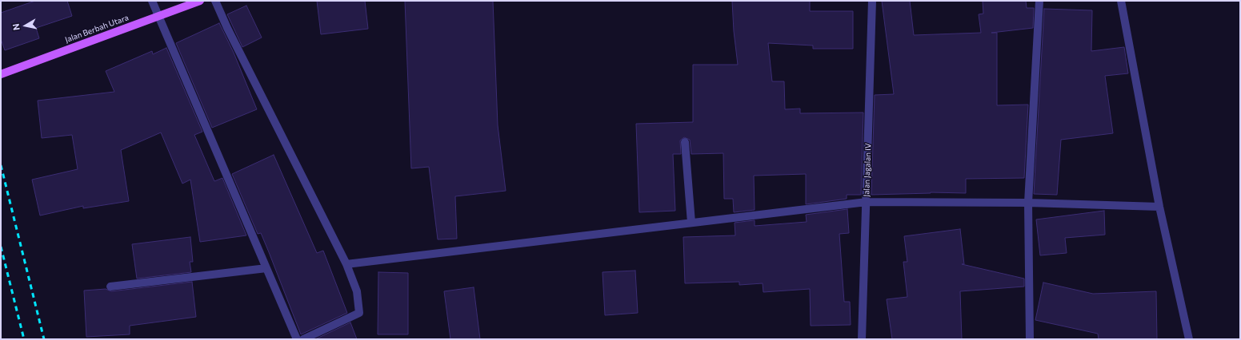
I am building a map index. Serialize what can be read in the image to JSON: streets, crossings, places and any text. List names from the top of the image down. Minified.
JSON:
{"streets":{"main road":["Jalan Berbah Utara"],"street":["Jalan Jagalan IV"]},"north":"left"}
